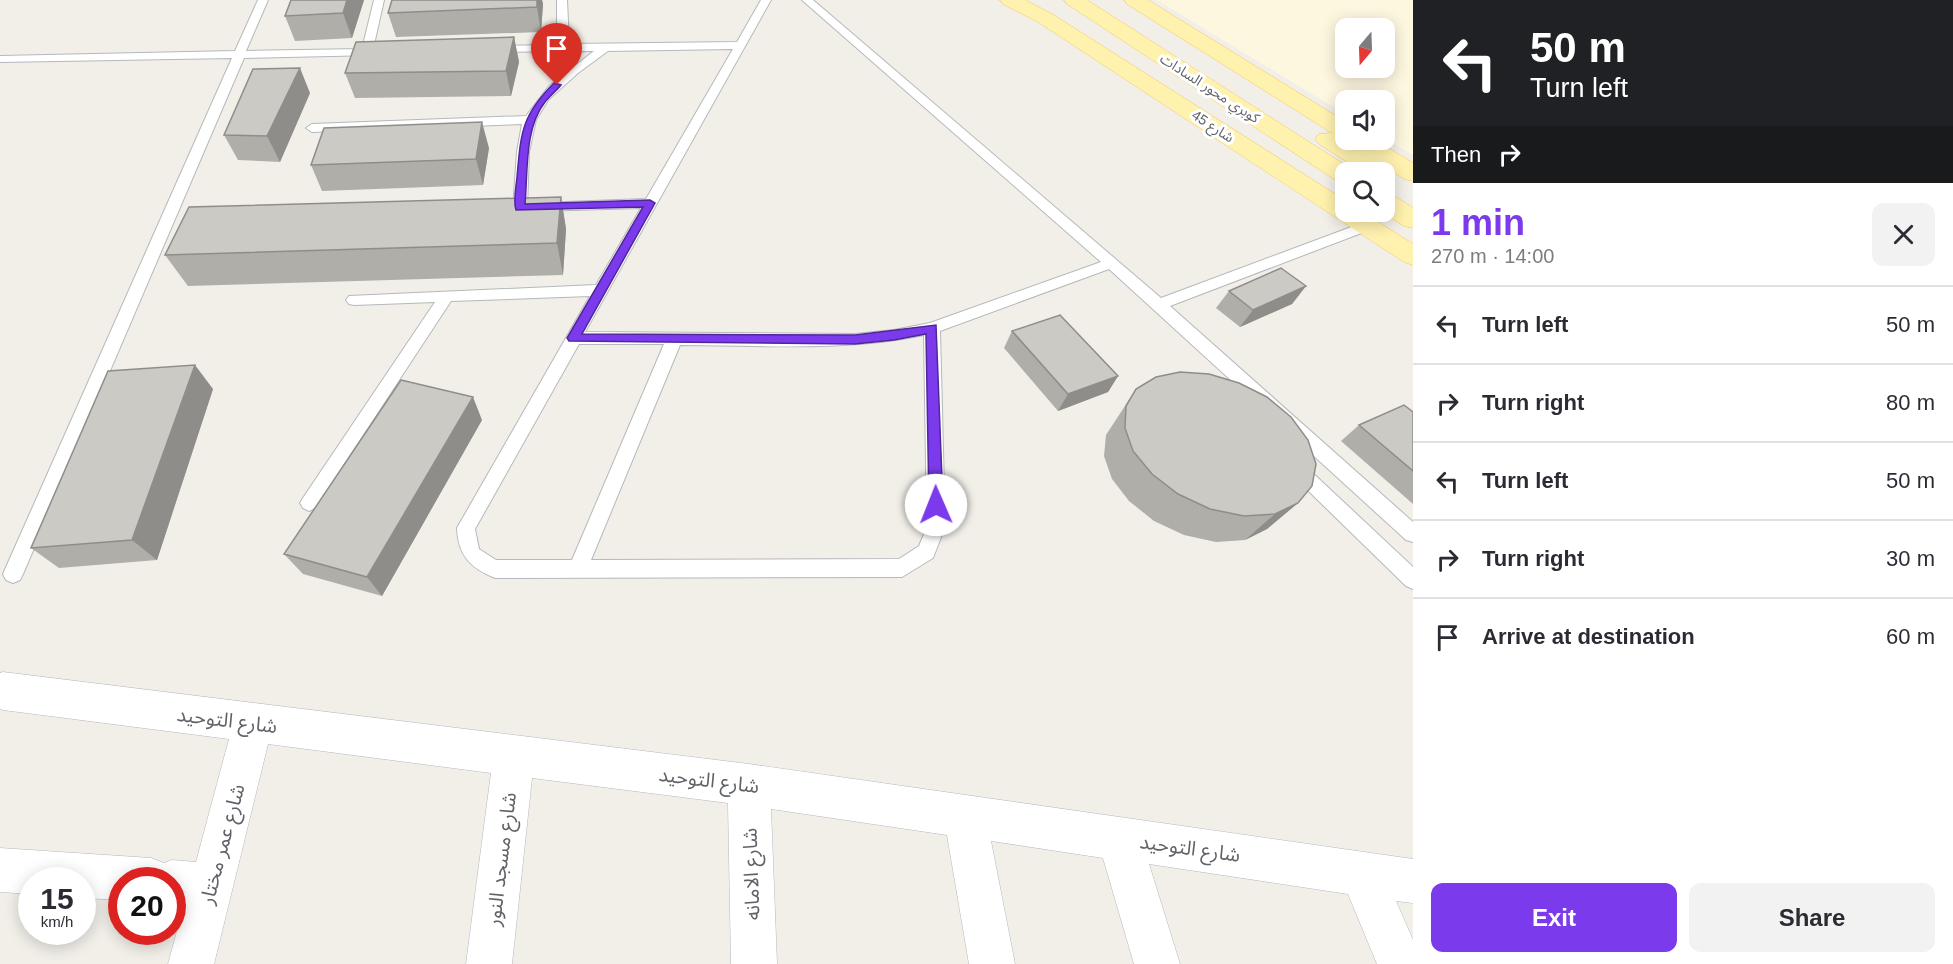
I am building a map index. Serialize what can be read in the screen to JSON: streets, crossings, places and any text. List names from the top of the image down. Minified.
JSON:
{"streets":{"main road":["كوبري محور السادات","شارع 45"],"street":["شارع التوحيد","شارع عمر مختار","شارع مسجد النور","شارع الامانه"]},"crossings":[["شارع التوحيد","شارع عمر مختار"],["شارع التوحيد","شارع مسجد النور"],["شارع التوحيد","شارع الامانه"]],"north":"bottom","page":{"turn":["50 m","Turn left"],"then":"Then","heading":["1 min","270 m · 14:00"],"list":[{"name":"Turn left","value":"50 m"},{"name":"Turn right","value":"80 m"},{"name":"Turn left","value":"50 m"},{"name":"Turn right","value":"30 m"},{"name":"Arrive at destination","value":"60 m"}],"speed":"15 km/h","limit":"20","buttons":["Exit","Share"]}}
